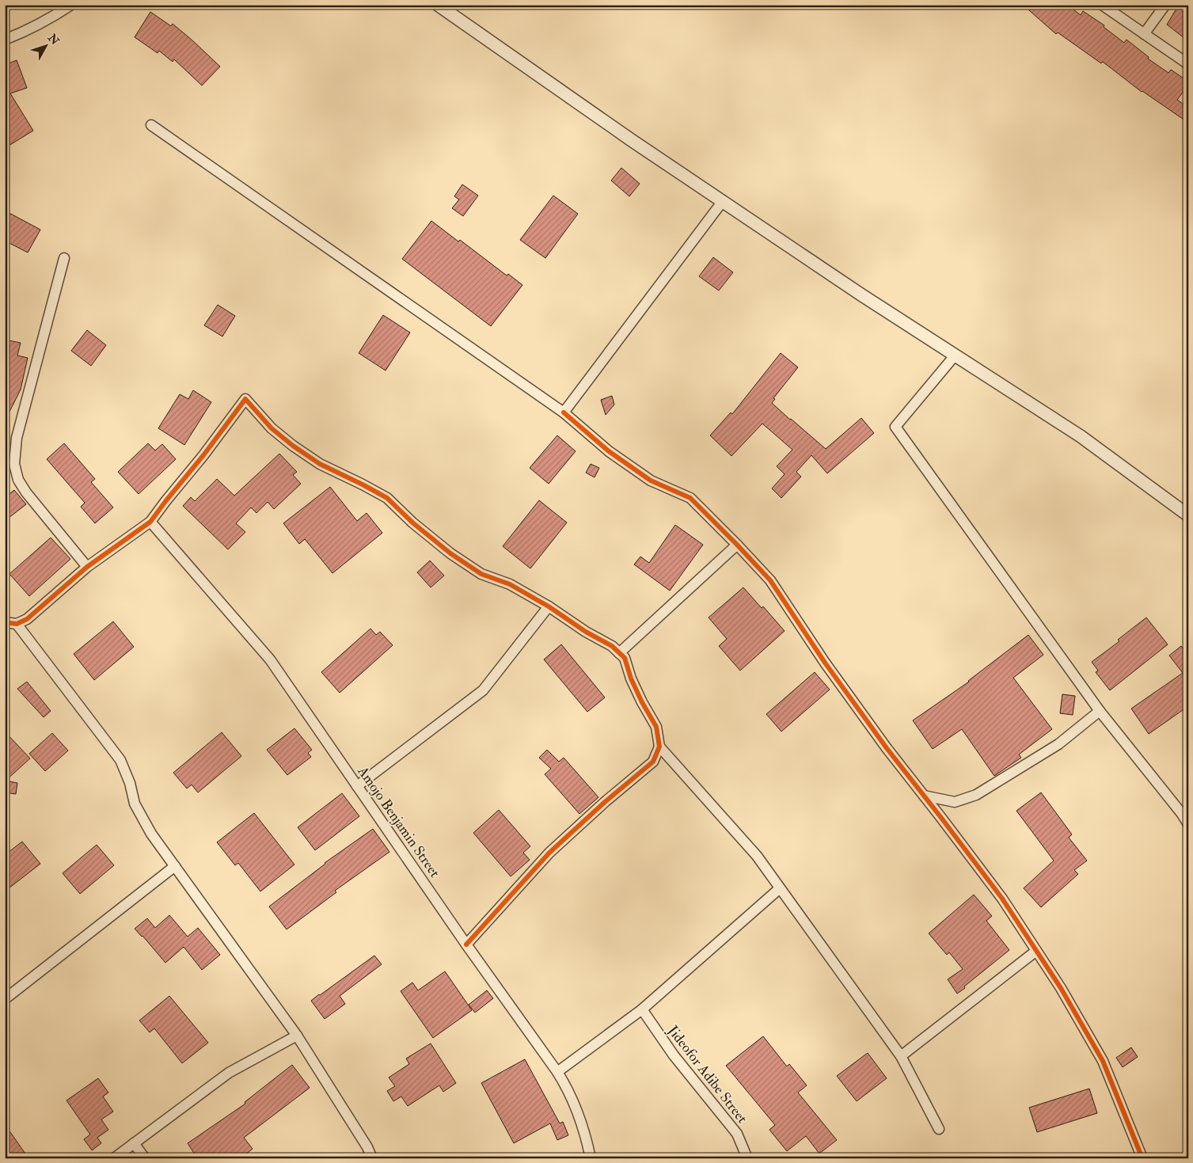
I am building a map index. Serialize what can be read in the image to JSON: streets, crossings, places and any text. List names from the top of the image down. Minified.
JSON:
{"streets":{"street":["Amojo Benjamin Street","Jideofor Adibe Street"]},"north":"top right"}
